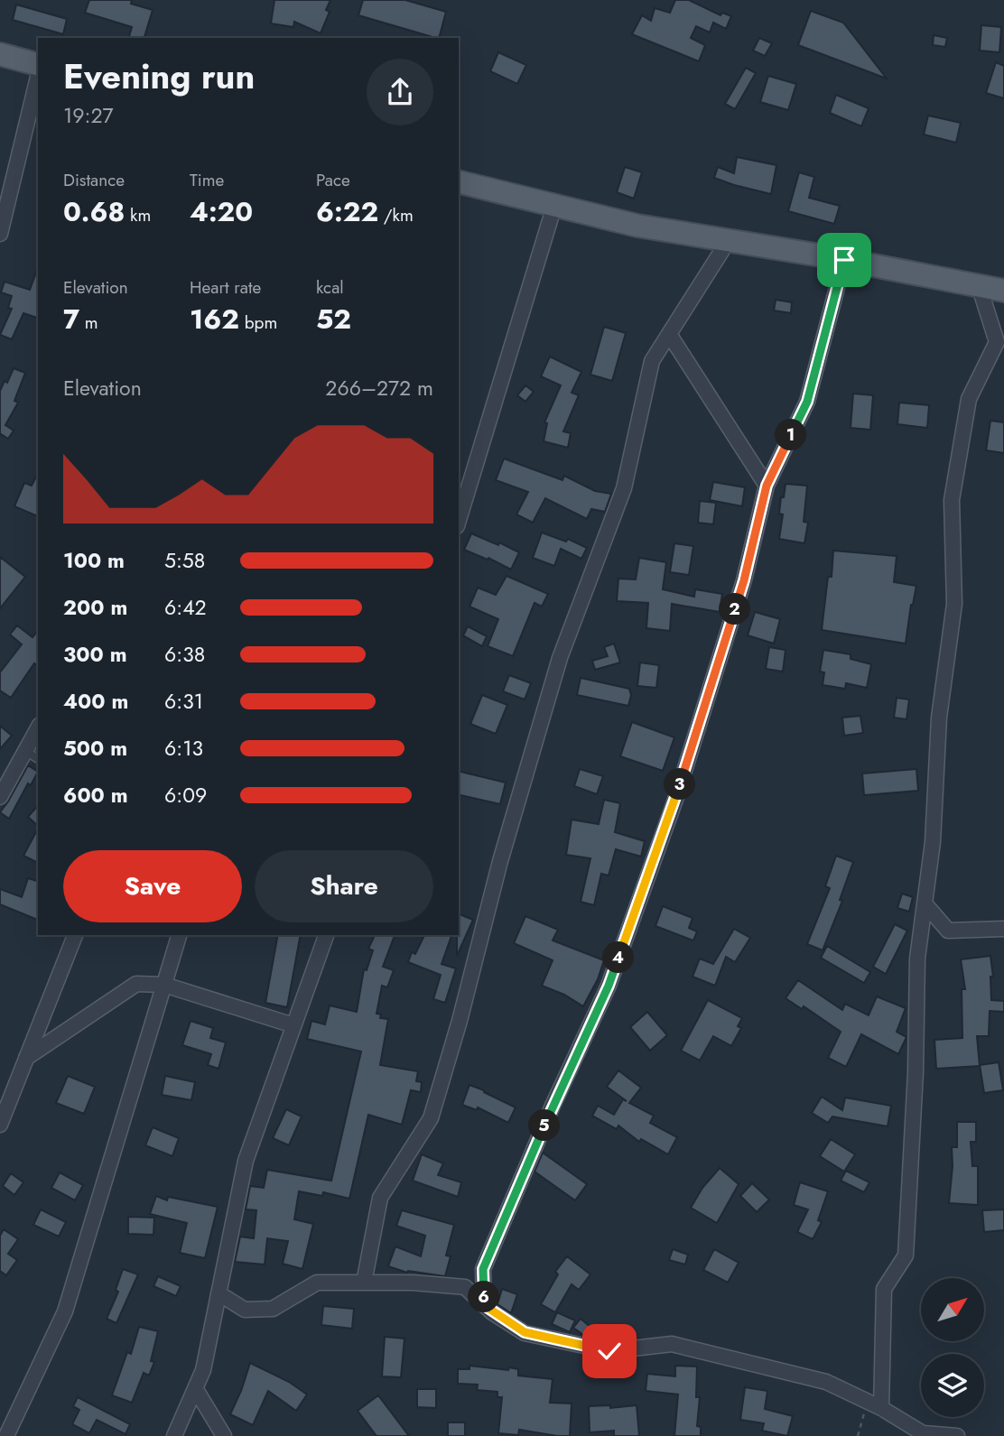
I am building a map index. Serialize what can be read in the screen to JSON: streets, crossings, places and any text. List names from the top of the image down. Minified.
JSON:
{"north":"top right","page":{"heading":["Evening run","19:27"],"stats":[["Distance","0.68 km"],["Time","4:20"],["Pace","6:22 /km"],["Elevation","7 m"],["Heart rate","162 bpm"],["kcal","52"]],"chart":["Elevation","266–272 m"],"pins":["1","2","3","4","5","6"],"list":[{"name":"100 m","note":"5:58"},{"name":"200 m","note":"6:42"},{"name":"300 m","note":"6:38"},{"name":"400 m","note":"6:31"},{"name":"500 m","note":"6:13"},{"name":"600 m","note":"6:09"}],"buttons":["Save","Share"]}}
